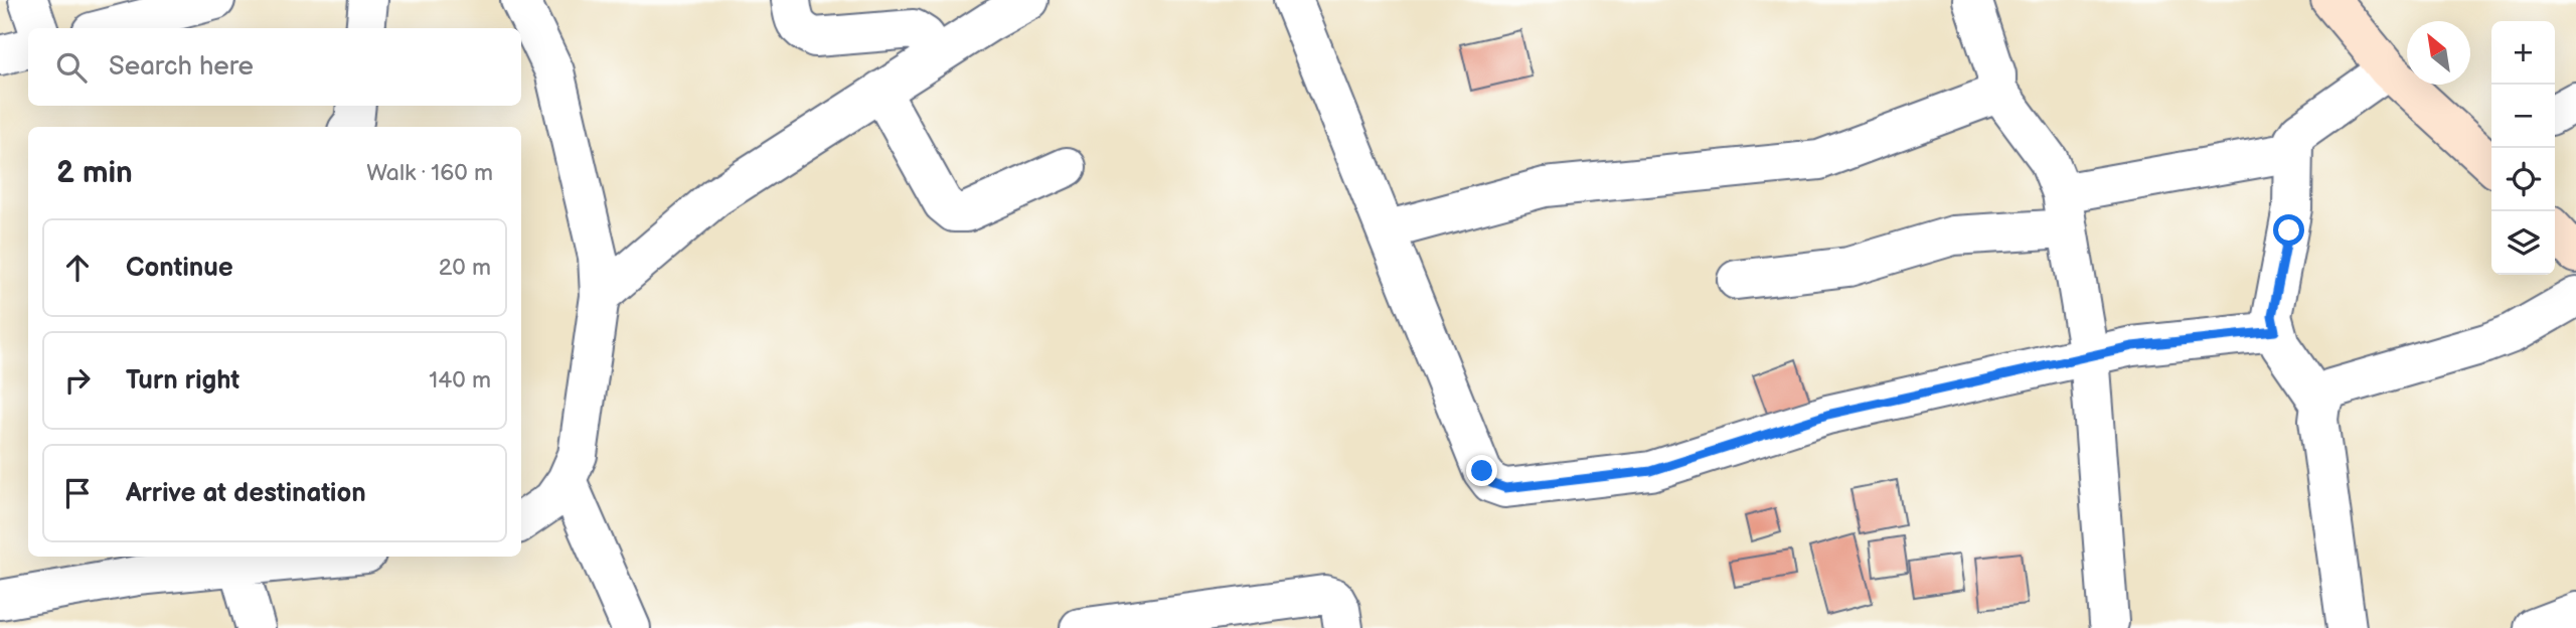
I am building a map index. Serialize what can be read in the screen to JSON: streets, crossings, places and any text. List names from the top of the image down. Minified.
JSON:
{"north":"top left","page":{"map_buttons":["+","−"],"search":"Search here","heading":["2 min","Walk · 160 m"],"list":[["Continue","20 m"],["Turn right","140 m"],"Arrive at destination"]}}
